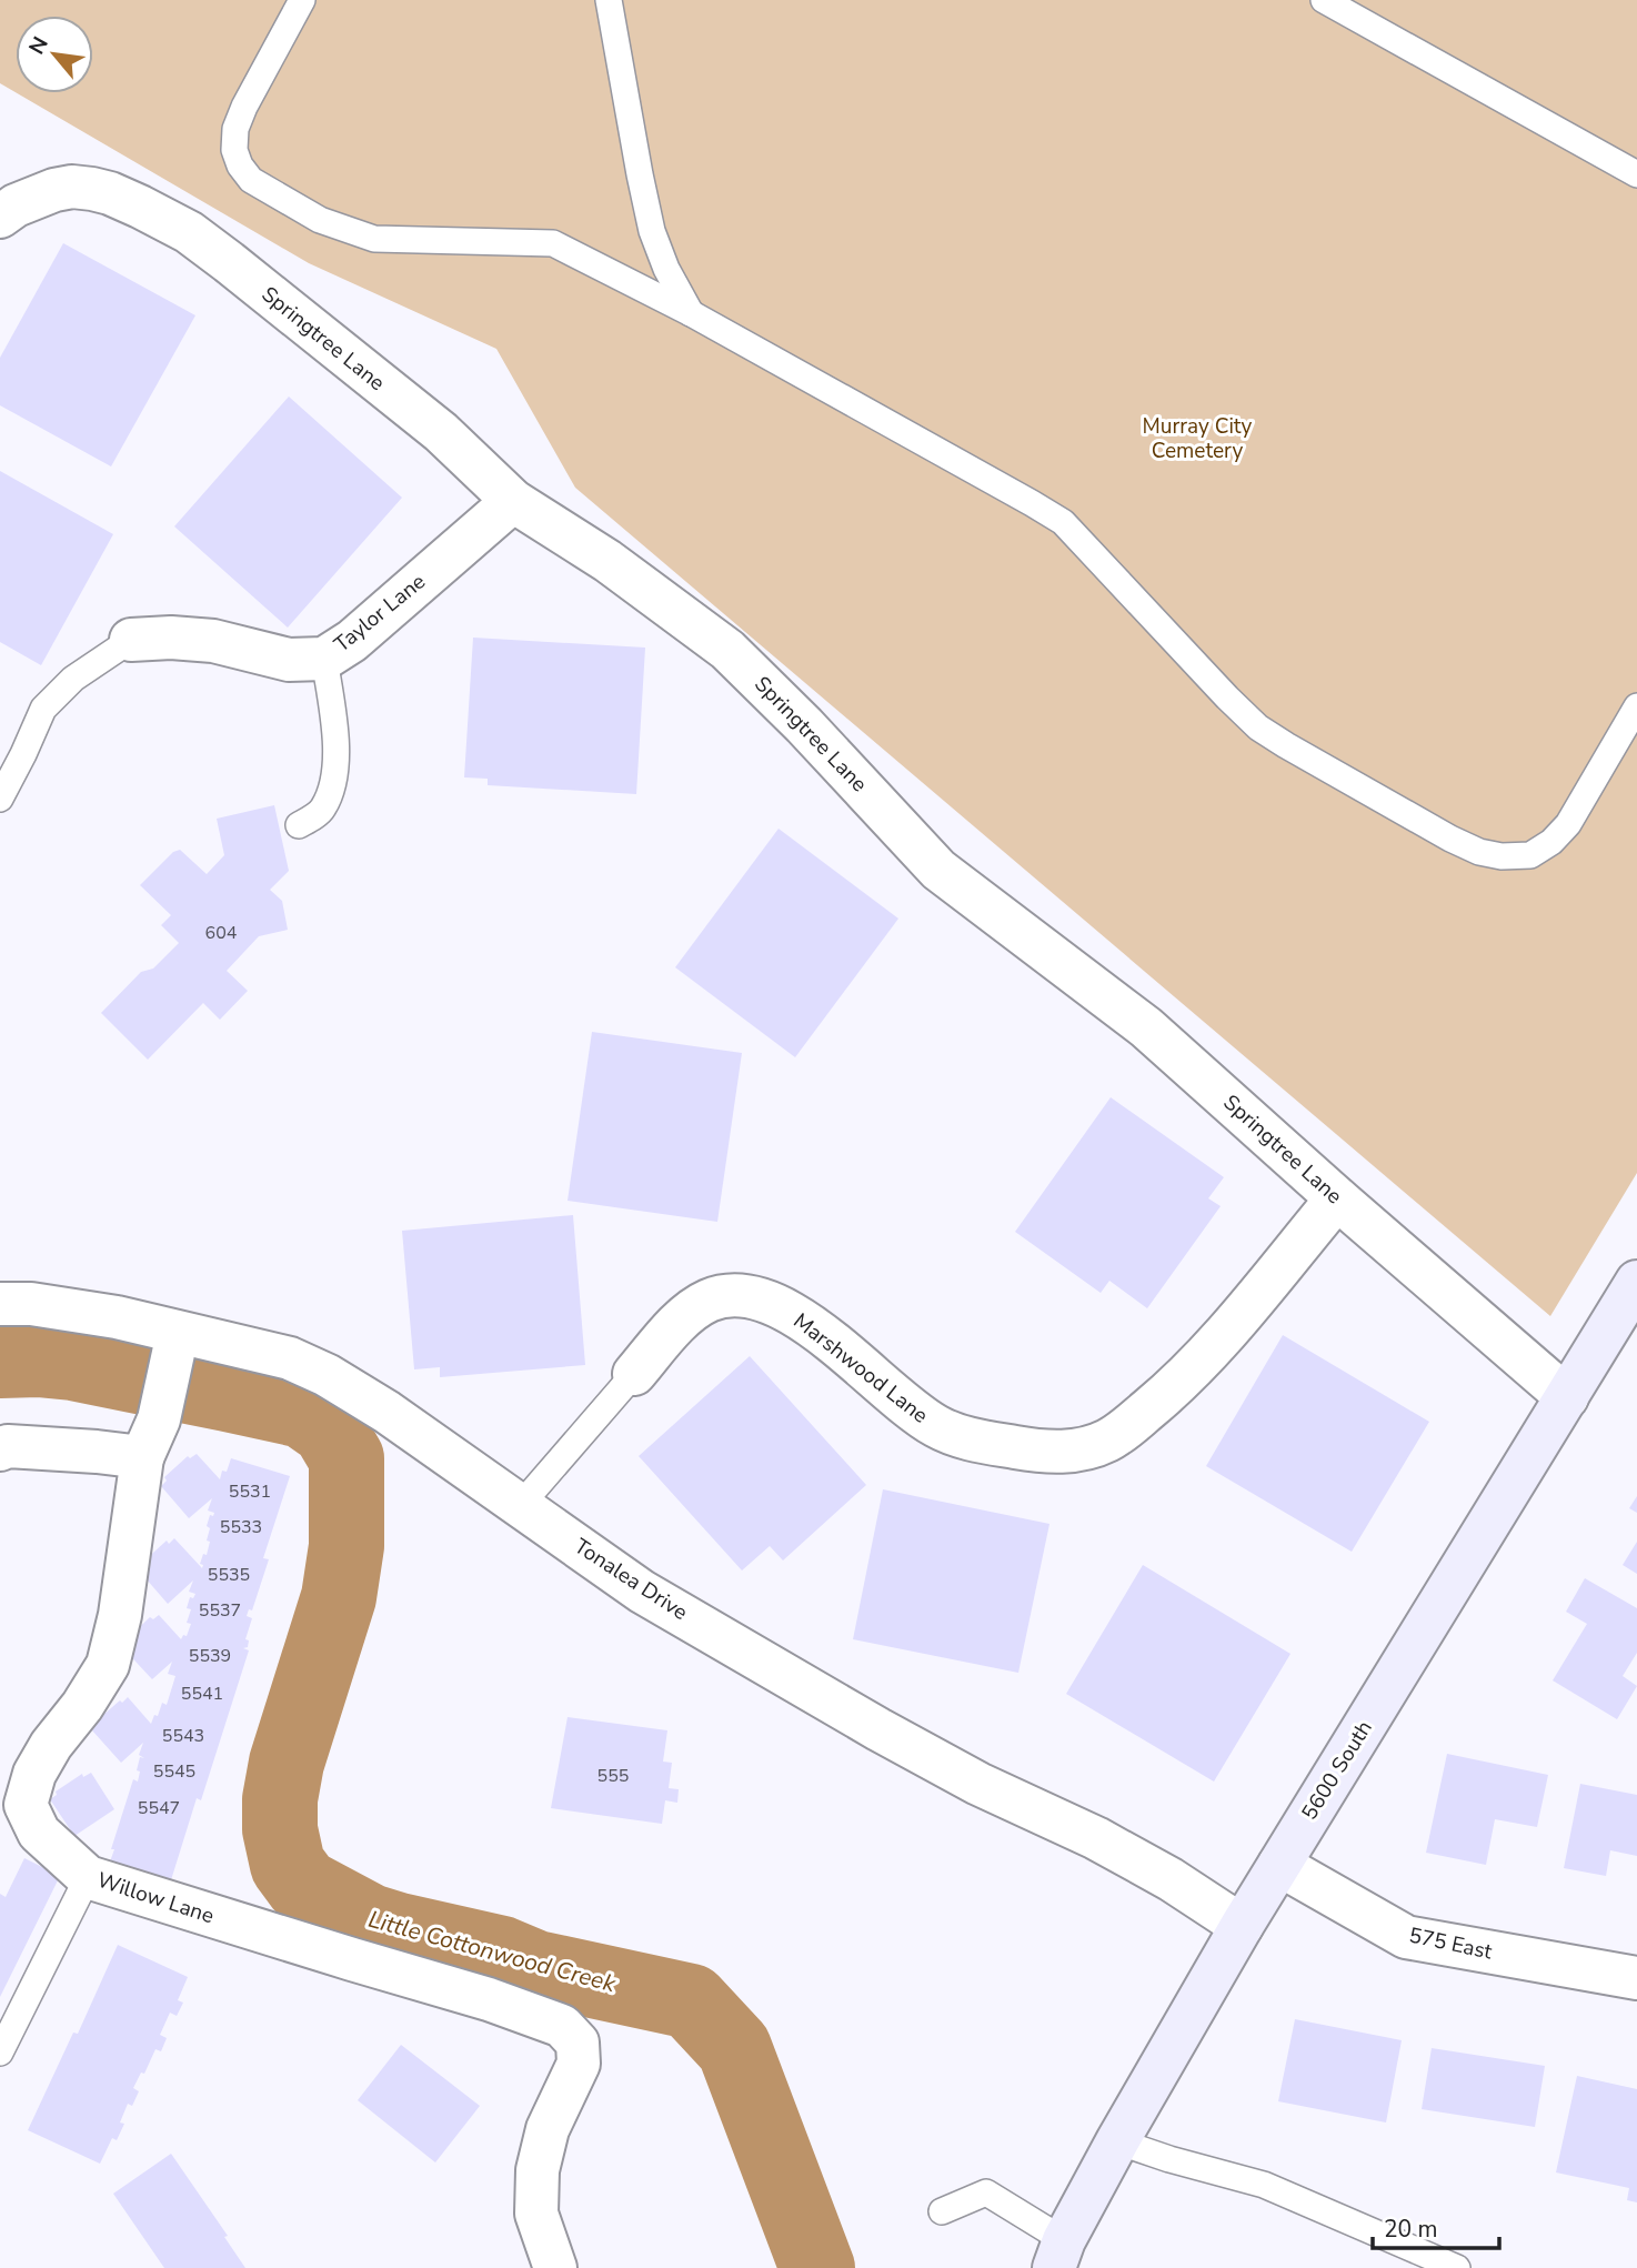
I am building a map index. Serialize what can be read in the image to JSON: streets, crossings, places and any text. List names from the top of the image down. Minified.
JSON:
{"streets":{"street":["Springtree Lane","Taylor Lane","Marshwood Lane","Tonalea Drive","5600 South","Willow Lane","575 East"]},"crossings":[["Springtree Lane","Taylor Lane"],["Springtree Lane","Marshwood Lane"],["Springtree Lane","5600 South"],["Tonalea Drive","5600 South"],["5600 South","575 East"]],"water":["Little Cottonwood Creek"],"parks":["Murray City Cemetery"],"house_numbers":["604","5531","5533","5535","5537","5539","5541","5543","5545","555","5547"],"scale_bar":"20 m","north":"top left"}
